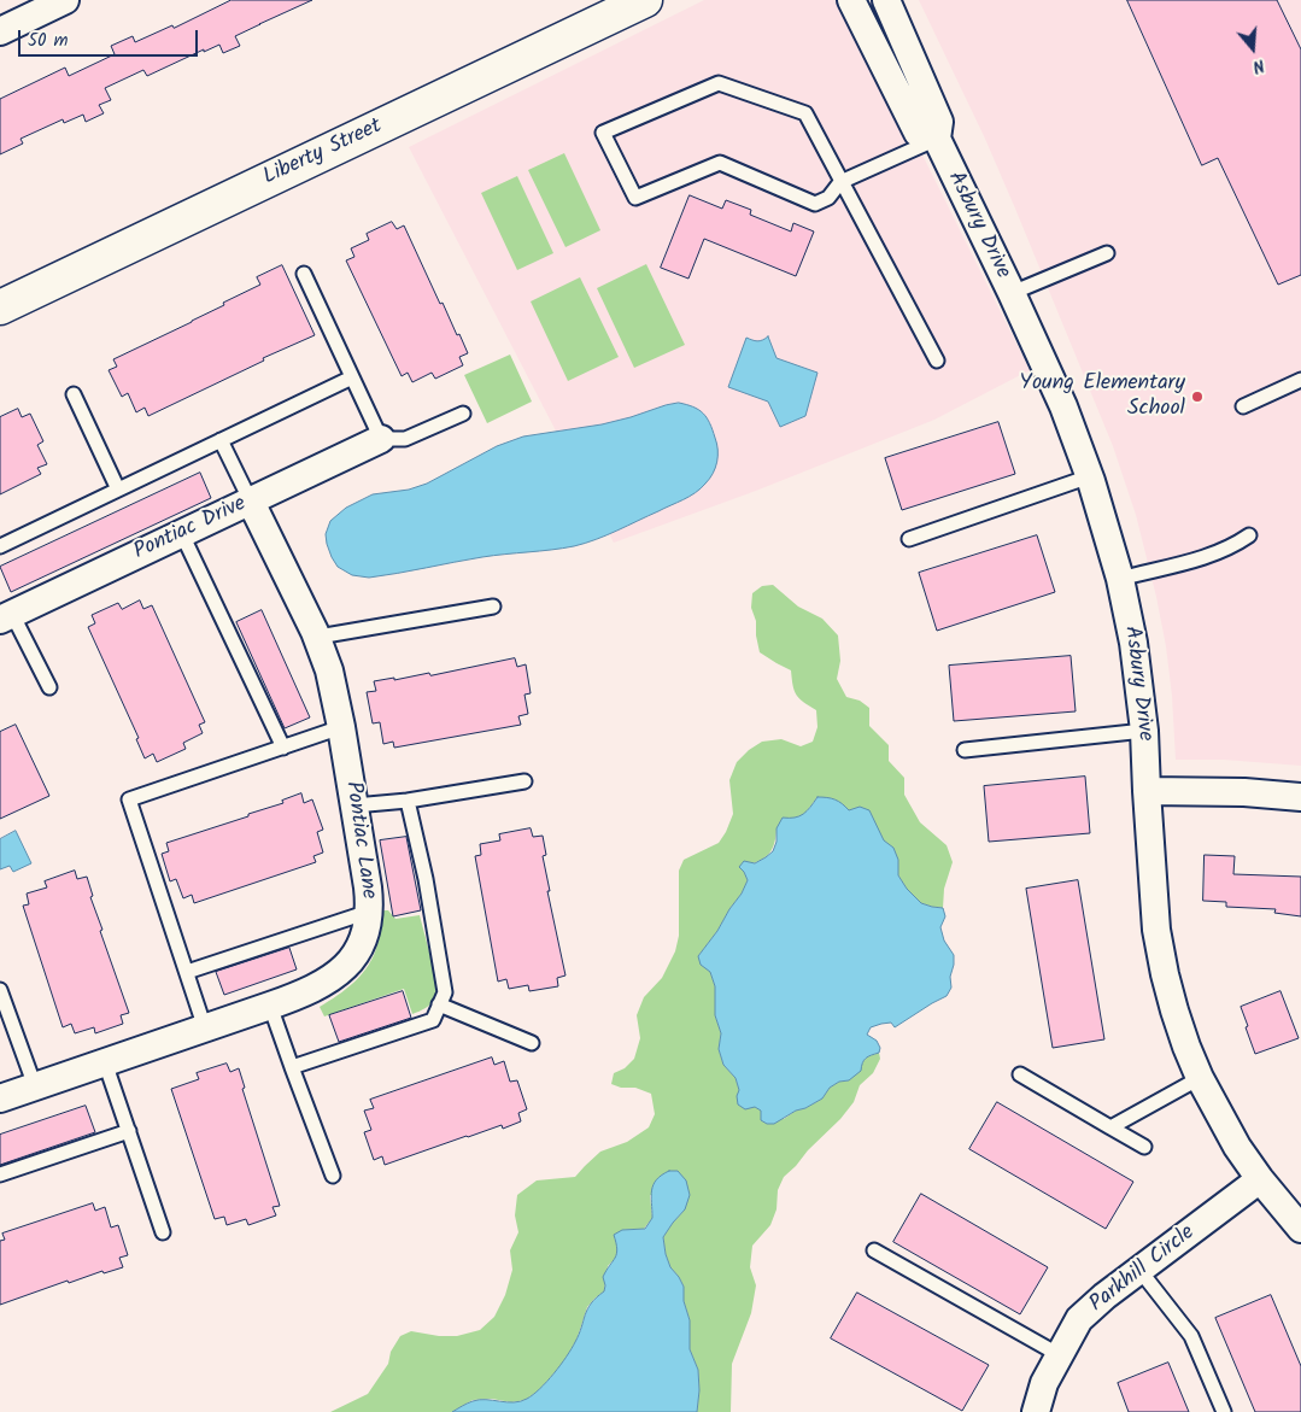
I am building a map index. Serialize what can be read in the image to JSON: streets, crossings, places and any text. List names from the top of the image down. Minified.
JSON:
{"streets":{"street":["Liberty Street","Asbury Drive","Pontiac Drive","Pontiac Lane","Parkhill Circle"]},"crossings":[["Asbury Drive","Parkhill Circle"],["Pontiac Drive","Pontiac Lane"]],"places":["Young Elementary School"],"scale_bar":"50 m","north":"bottom"}
